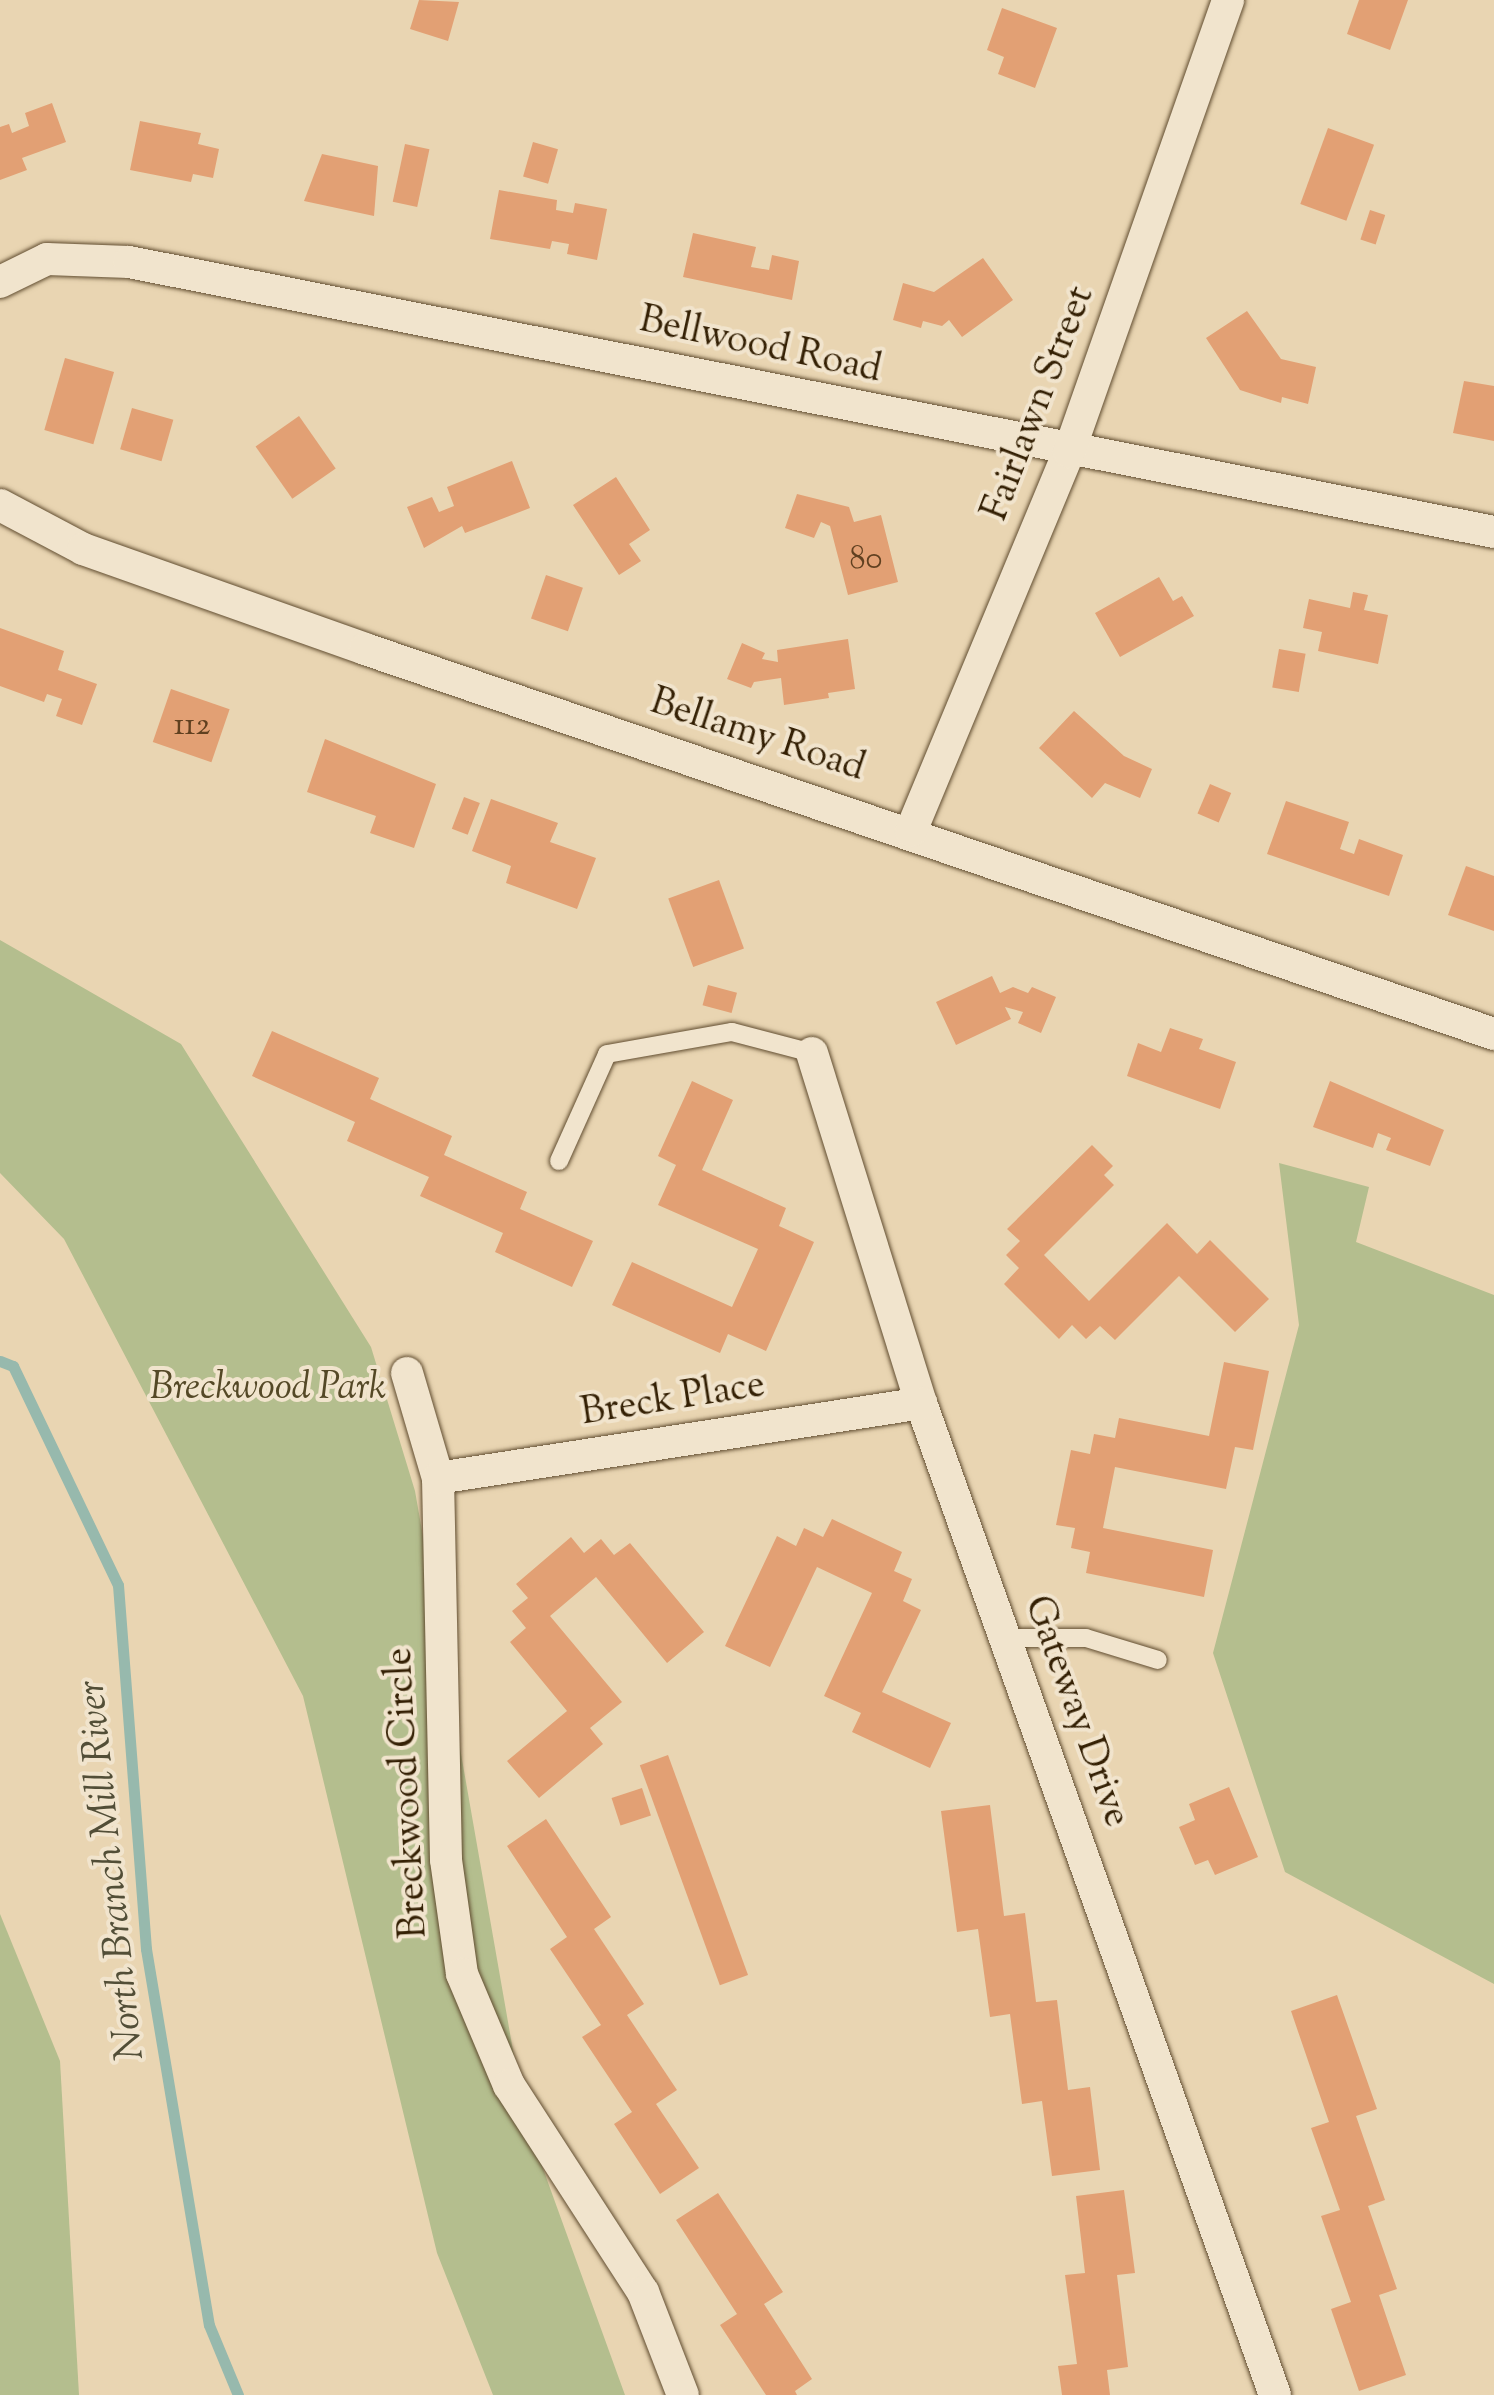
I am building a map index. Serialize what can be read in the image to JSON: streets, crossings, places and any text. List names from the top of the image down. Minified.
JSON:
{"streets":{"street":["Bellwood Road","Fairlawn Street","Bellamy Road","Breck Place","Gateway Drive","Breckwood Circle"]},"crossings":[["Bellwood Road","Fairlawn Street"],["Fairlawn Street","Bellamy Road"],["Breck Place","Gateway Drive"],["Breck Place","Breckwood Circle"]],"water":["North Branch Mill River"],"parks":["Breckwood Park"],"house_numbers":["80","112"]}
